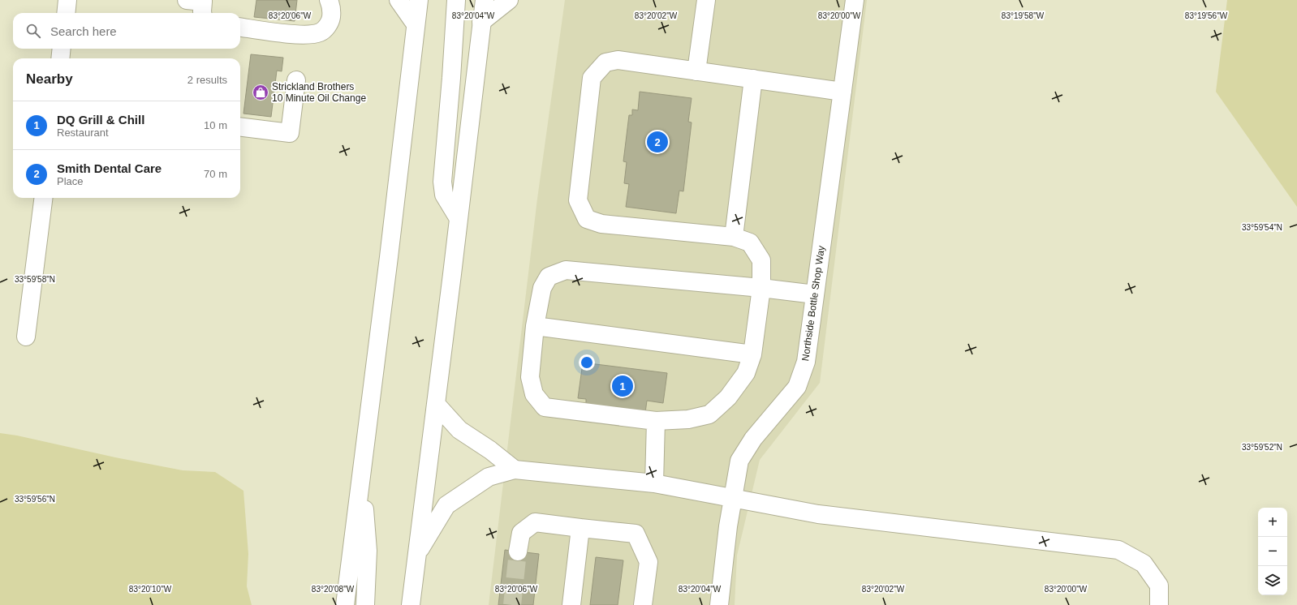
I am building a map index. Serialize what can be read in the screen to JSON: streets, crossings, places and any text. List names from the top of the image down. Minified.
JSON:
{"streets":{"main road":["Northside Bottle Shop Way"]},"places":{"shop":["Strickland Brothers 10 Minute Oil Change"]},"page":{"search":"Search here","heading":["Nearby","2 results"],"list":[{"mark":"1","name":"DQ Grill & Chill","note":"Restaurant","value":"10 m"},{"mark":"2","name":"Smith Dental Care","note":"Place","value":"70 m"}],"pins":["2","1"],"map_buttons":["+","−"]},"coordinates":["83°20'06\"W","83°20'04\"W","83°20'02\"W","83°20'00\"W","83°19'58\"W","83°19'56\"W","33°59'54\"N","33°59'58\"N","33°59'52\"N","33°59'56\"N","83°20'10\"W","83°20'08\"W"]}
